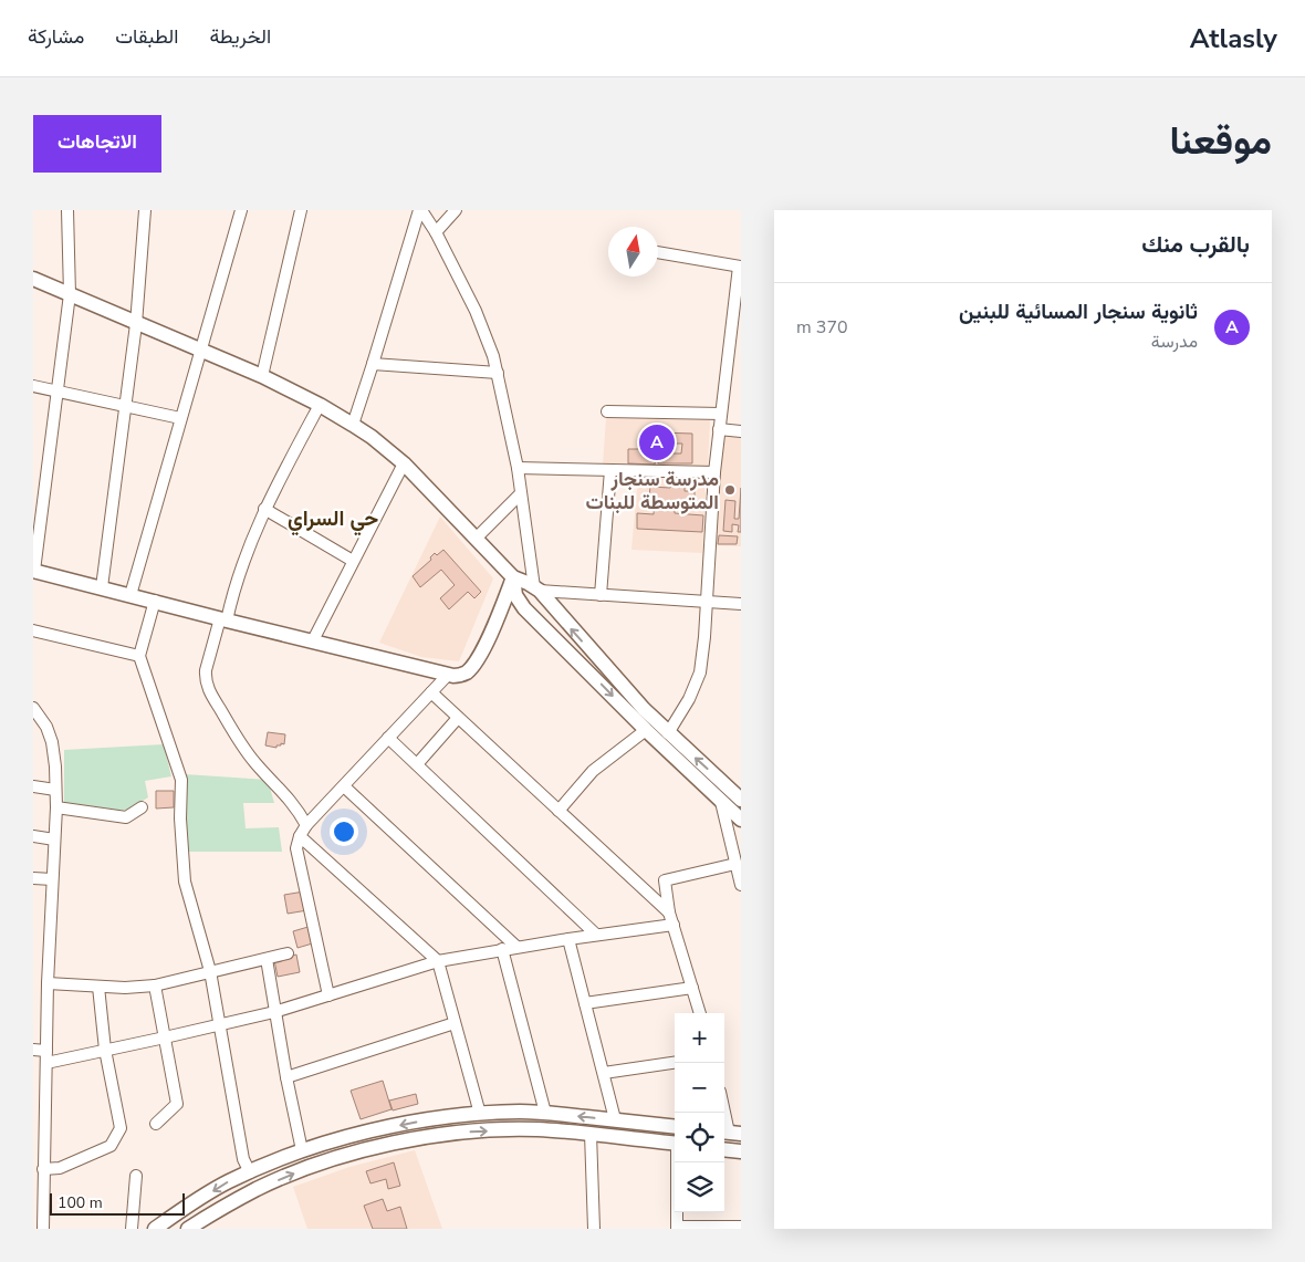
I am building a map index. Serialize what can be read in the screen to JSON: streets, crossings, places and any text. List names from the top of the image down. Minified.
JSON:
{"districts":["حي السراي"],"places":["مدرسة سنجار المتوسطة للبنات"],"scale_bar":"100 m","north":"top","page":{"header":"Atlasly","nav":["الخريطة","الطبقات","مشاركة"],"title":"موقعنا","buttons":"الاتجاهات","heading":"بالقرب منك","list":[{"mark":"A","name":"ثانوية سنجار المسائية للبنين","note":"مدرسة","value":"370 m"}],"pins":"A","map_buttons":["+","−"],"scale":"100 m"}}
